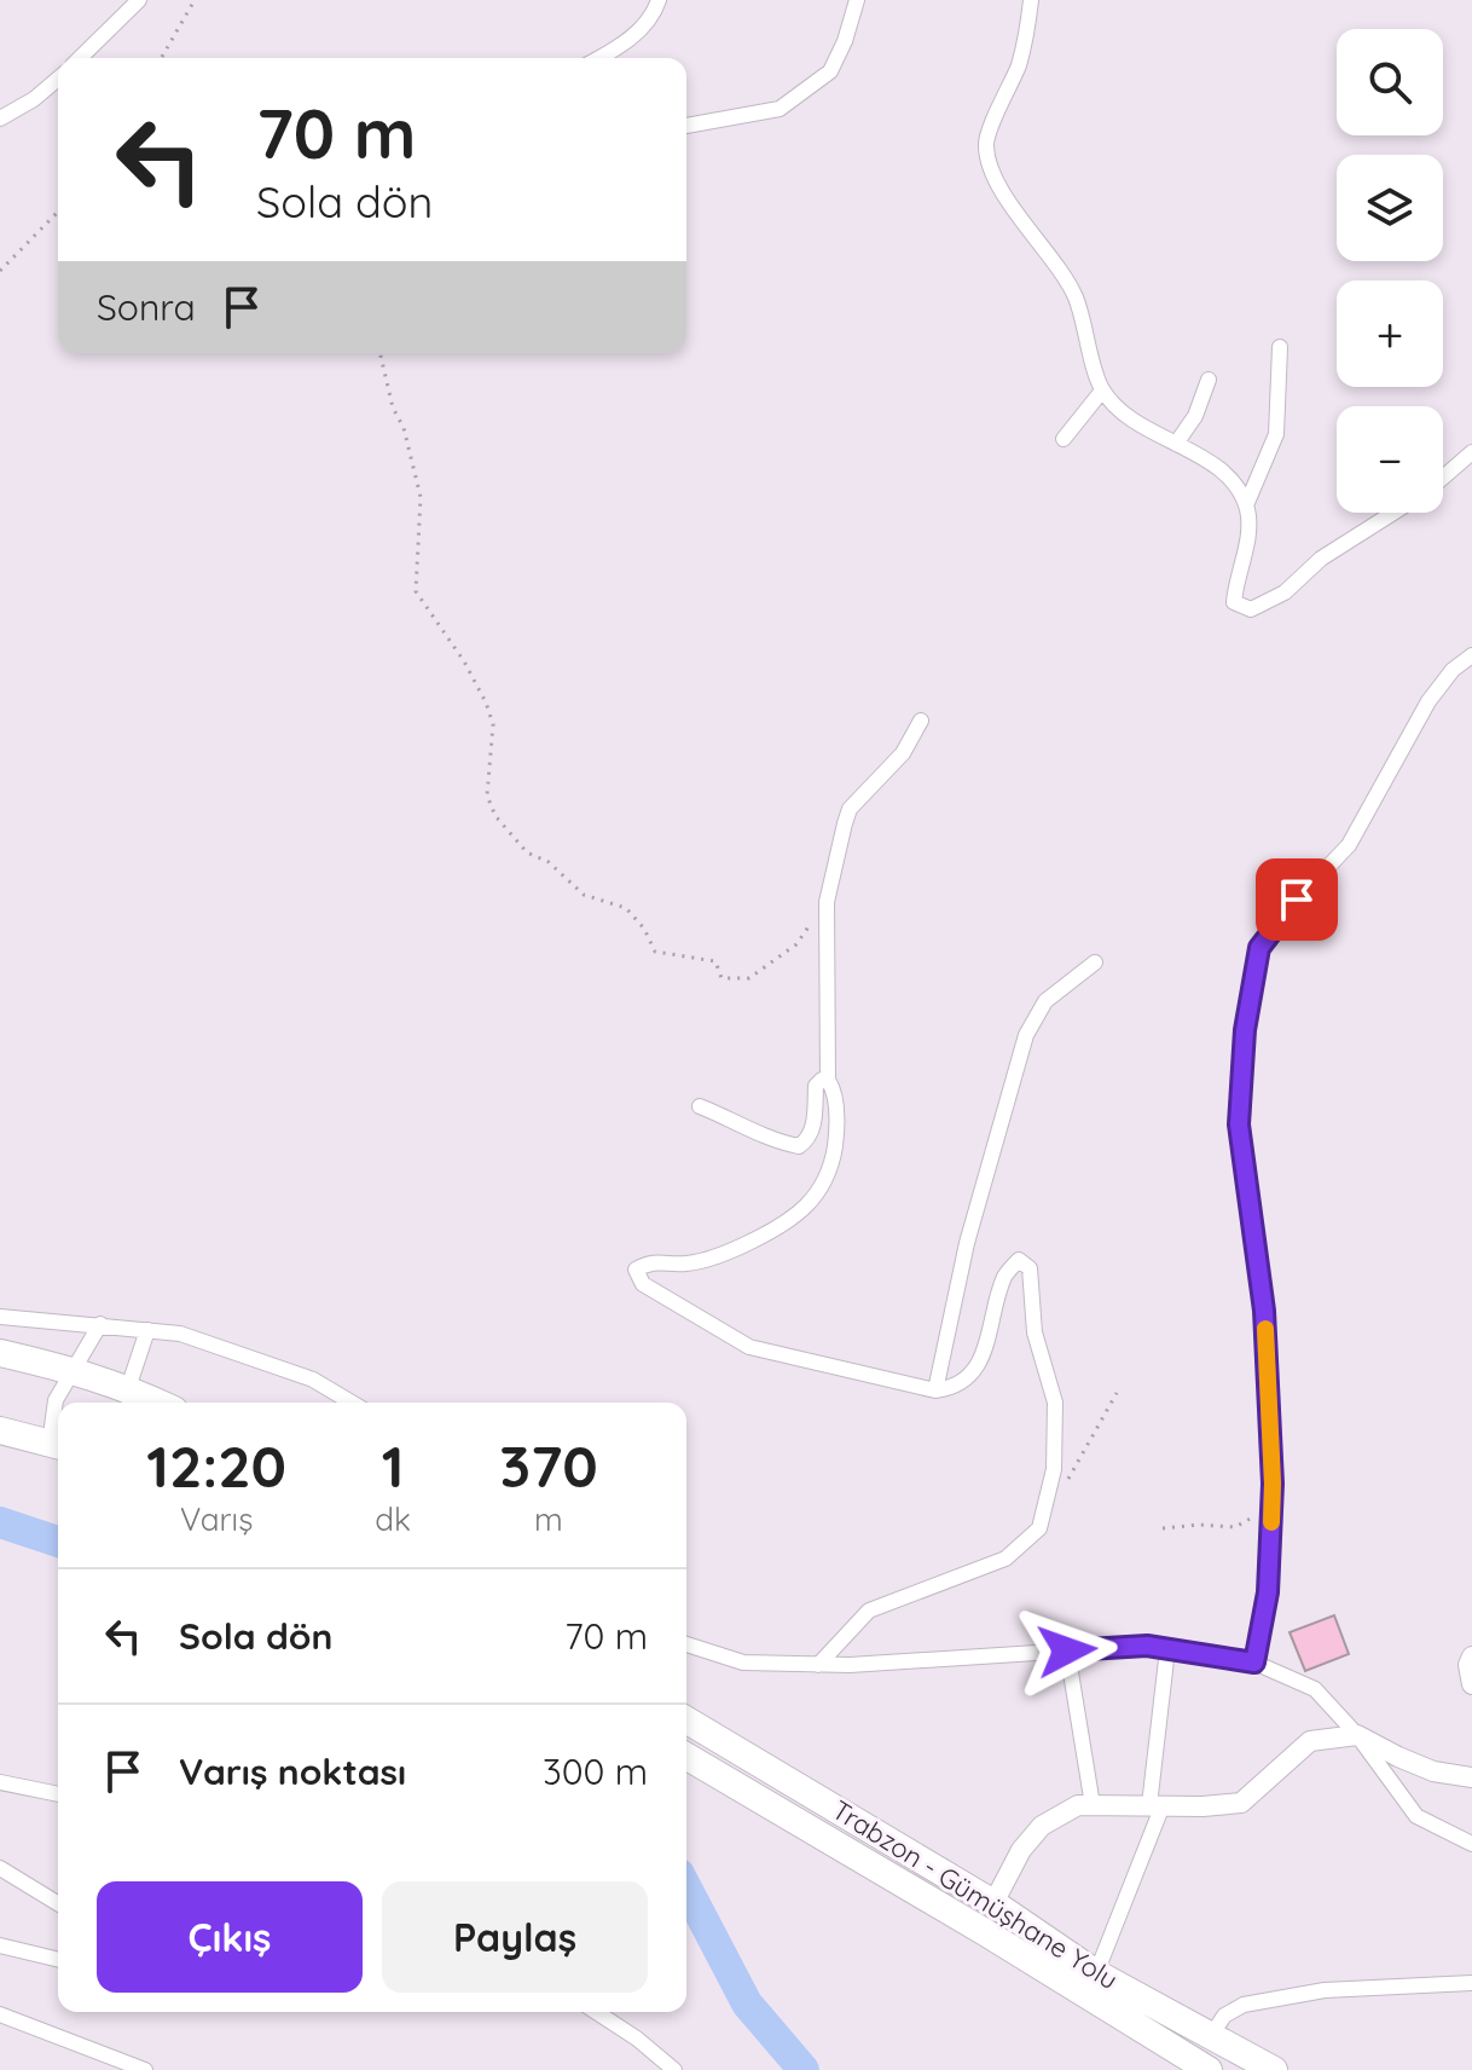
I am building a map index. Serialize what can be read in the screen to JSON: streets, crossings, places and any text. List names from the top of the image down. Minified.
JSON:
{"streets":{"highway":["Trabzon - Gümüşhane Yolu"]},"page":{"map_buttons":["+","−"],"turn":["70 m","Sola dön"],"then":"Sonra","eta":["12:20","Varış","1","dk","370","m"],"list":[{"name":"Sola dön","value":"70 m"},{"name":"Varış noktası","value":"300 m"}],"buttons":["Çıkış","Paylaş"]}}
